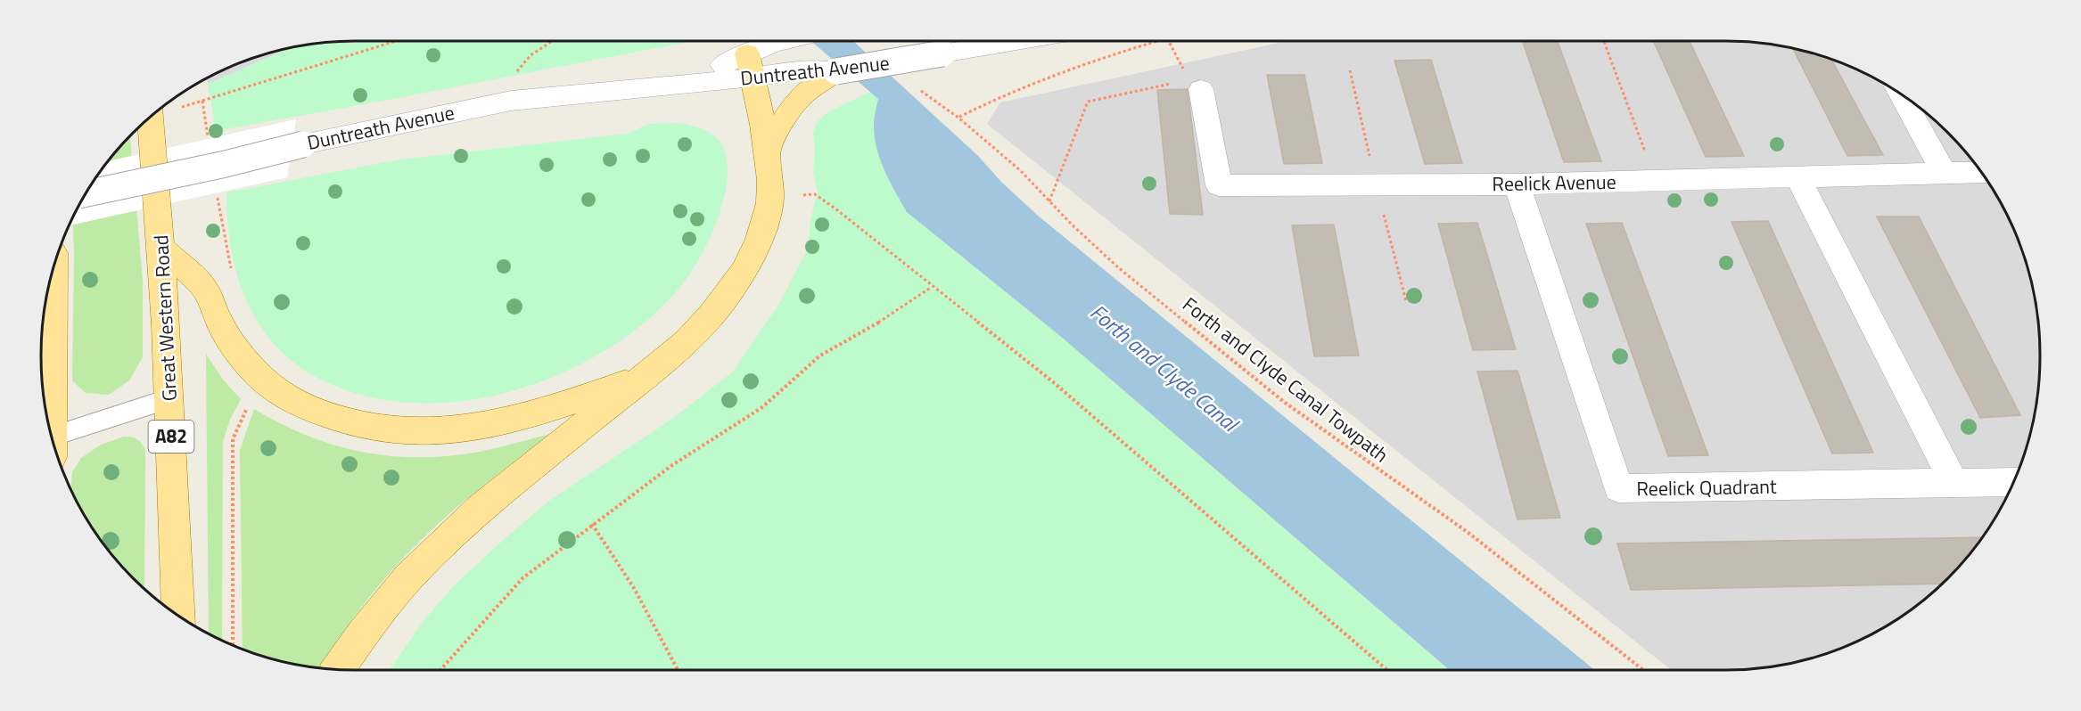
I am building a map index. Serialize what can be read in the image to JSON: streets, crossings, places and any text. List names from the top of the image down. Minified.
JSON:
{"streets":{"main road":["Great Western Road","A82"],"street":["Duntreath Avenue","Reelick Avenue","Reelick Quadrant"],"path":["Forth and Clyde Canal Towpath"]},"crossings":[["Reelick Avenue","Reelick Quadrant"]],"water":["Forth and Clyde Canal"]}
